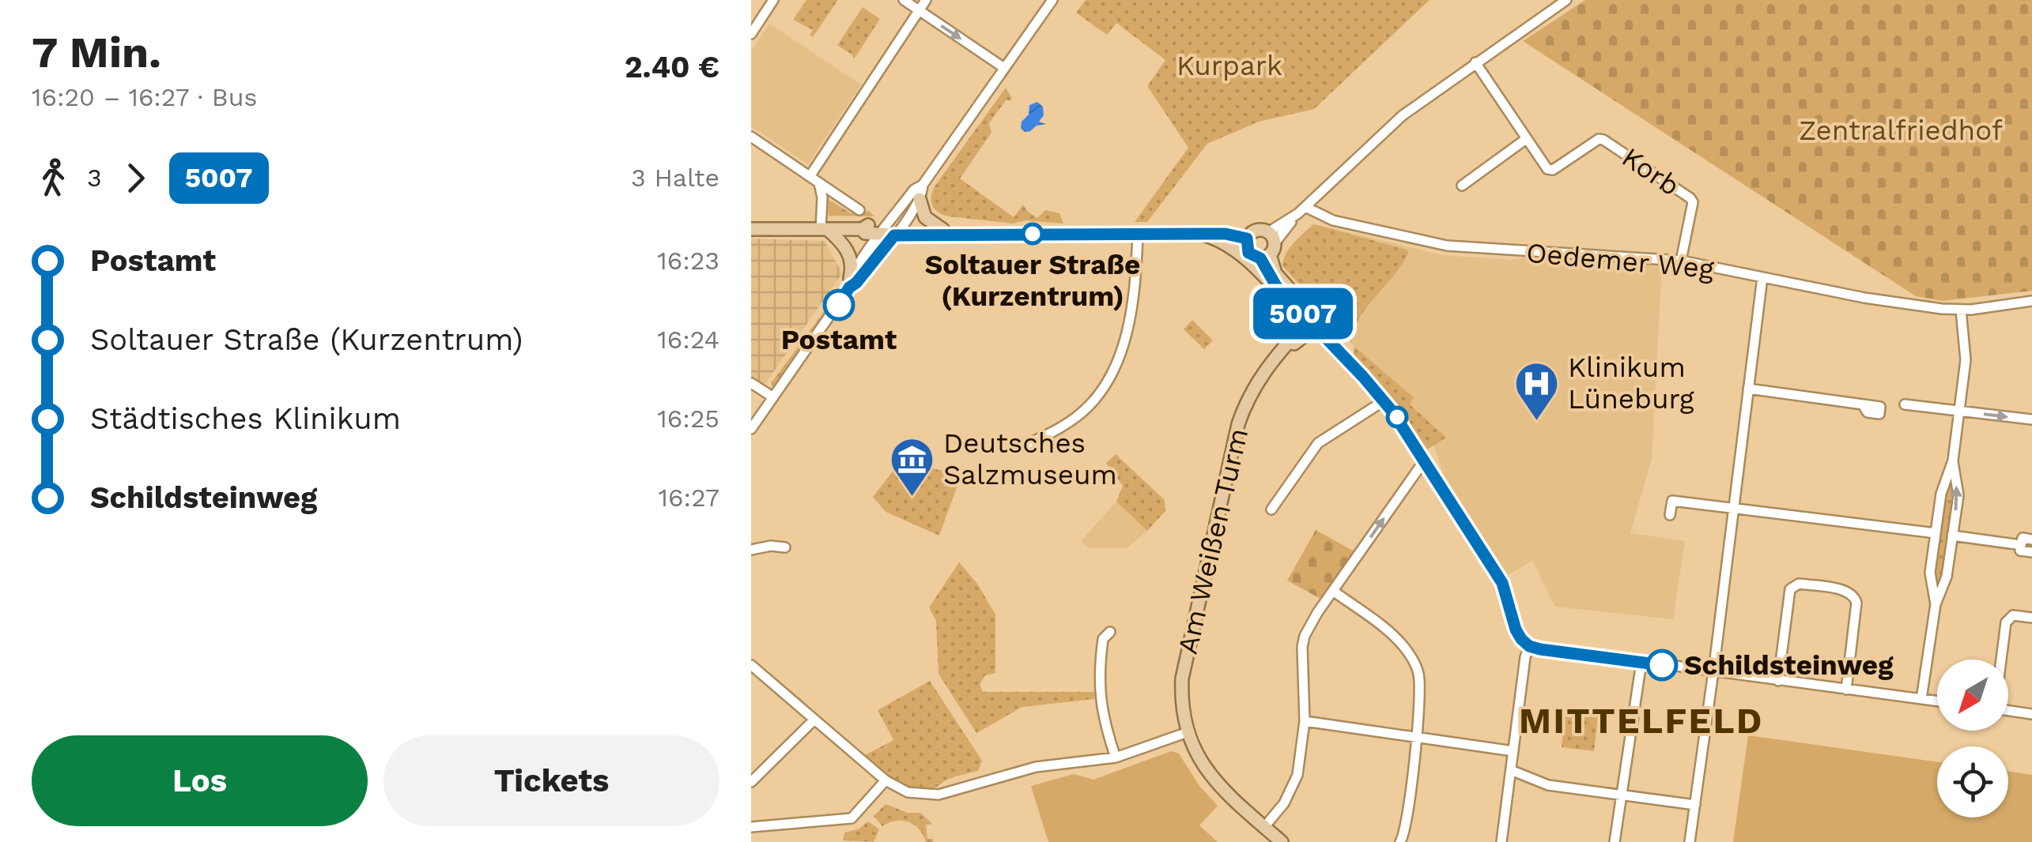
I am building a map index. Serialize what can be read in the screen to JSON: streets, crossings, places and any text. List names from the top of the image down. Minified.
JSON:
{"streets":{"main road":["Am Weißen Turm"],"street":["Korb","Oedemer Weg"]},"crossings":[["Korb","Oedemer Weg"]],"districts":["MITTELFELD"],"parks":["Kurpark","Zentralfriedhof"],"places":{"other":["Soltauer Straße (Kurzentrum)","Postamt","Schildsteinweg"],"hospital":["Klinikum Lüneburg"],"museum":["Deutsches Salzmuseum"]},"lines":["bus line 5007"],"north":"bottom left","page":{"heading":["7 Min.","16:20 – 16:27 · Bus","2.40 €"],"on_map":"5007","legs":["3","5007","3 Halte"],"list":[{"name":"Postamt","value":"16:23"},{"name":"Soltauer Straße (Kurzentrum)","value":"16:24"},{"name":"Städtisches Klinikum","value":"16:25"},{"name":"Schildsteinweg","value":"16:27"}],"buttons":["Los","Tickets"]}}
